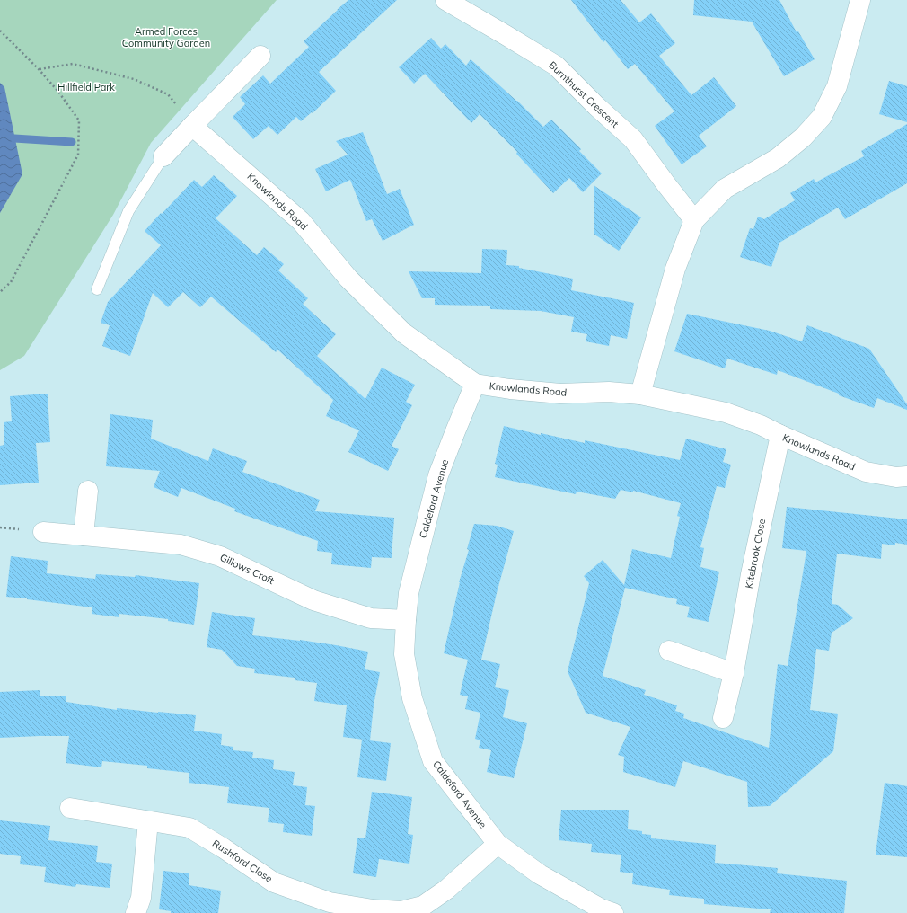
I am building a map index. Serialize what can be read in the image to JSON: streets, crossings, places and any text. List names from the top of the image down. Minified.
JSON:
{"streets":{"street":["Burnthurst Crescent","Knowlands Road","Caldeford Avenue","Kitebrook Close","Gillows Croft","Rushford Close"]},"crossings":[["Knowlands Road","Caldeford Avenue"],["Knowlands Road","Kitebrook Close"],["Caldeford Avenue","Gillows Croft"],["Caldeford Avenue","Rushford Close"]],"parks":["Armed Forces Community Garden","Hillfield Park"]}
